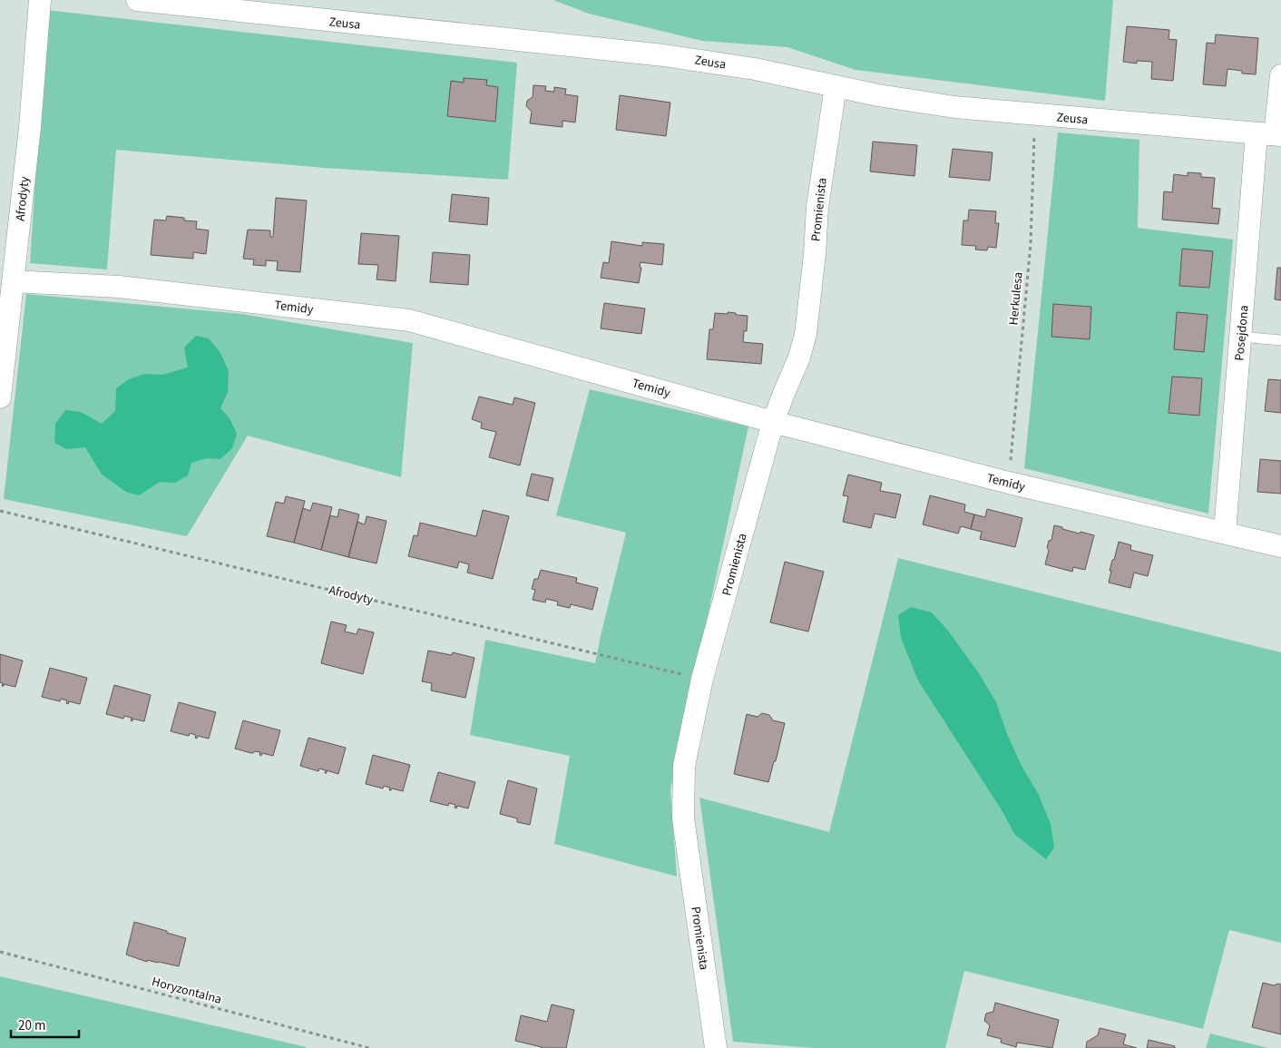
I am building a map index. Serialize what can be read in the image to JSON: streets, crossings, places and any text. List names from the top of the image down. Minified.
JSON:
{"streets":{"street":["Zeusa","Afrodyty","Promienista","Temidy","Posejdona"],"path":["Herkulesa","Horyzontalna"]},"crossings":[["Zeusa","Promienista"],["Zeusa","Herkulesa"],["Zeusa","Posejdona"],["Afrodyty","Promienista"],["Afrodyty","Temidy"],["Promienista","Temidy"],["Herkulesa","Temidy"],["Temidy","Posejdona"]],"scale_bar":"20 m"}
